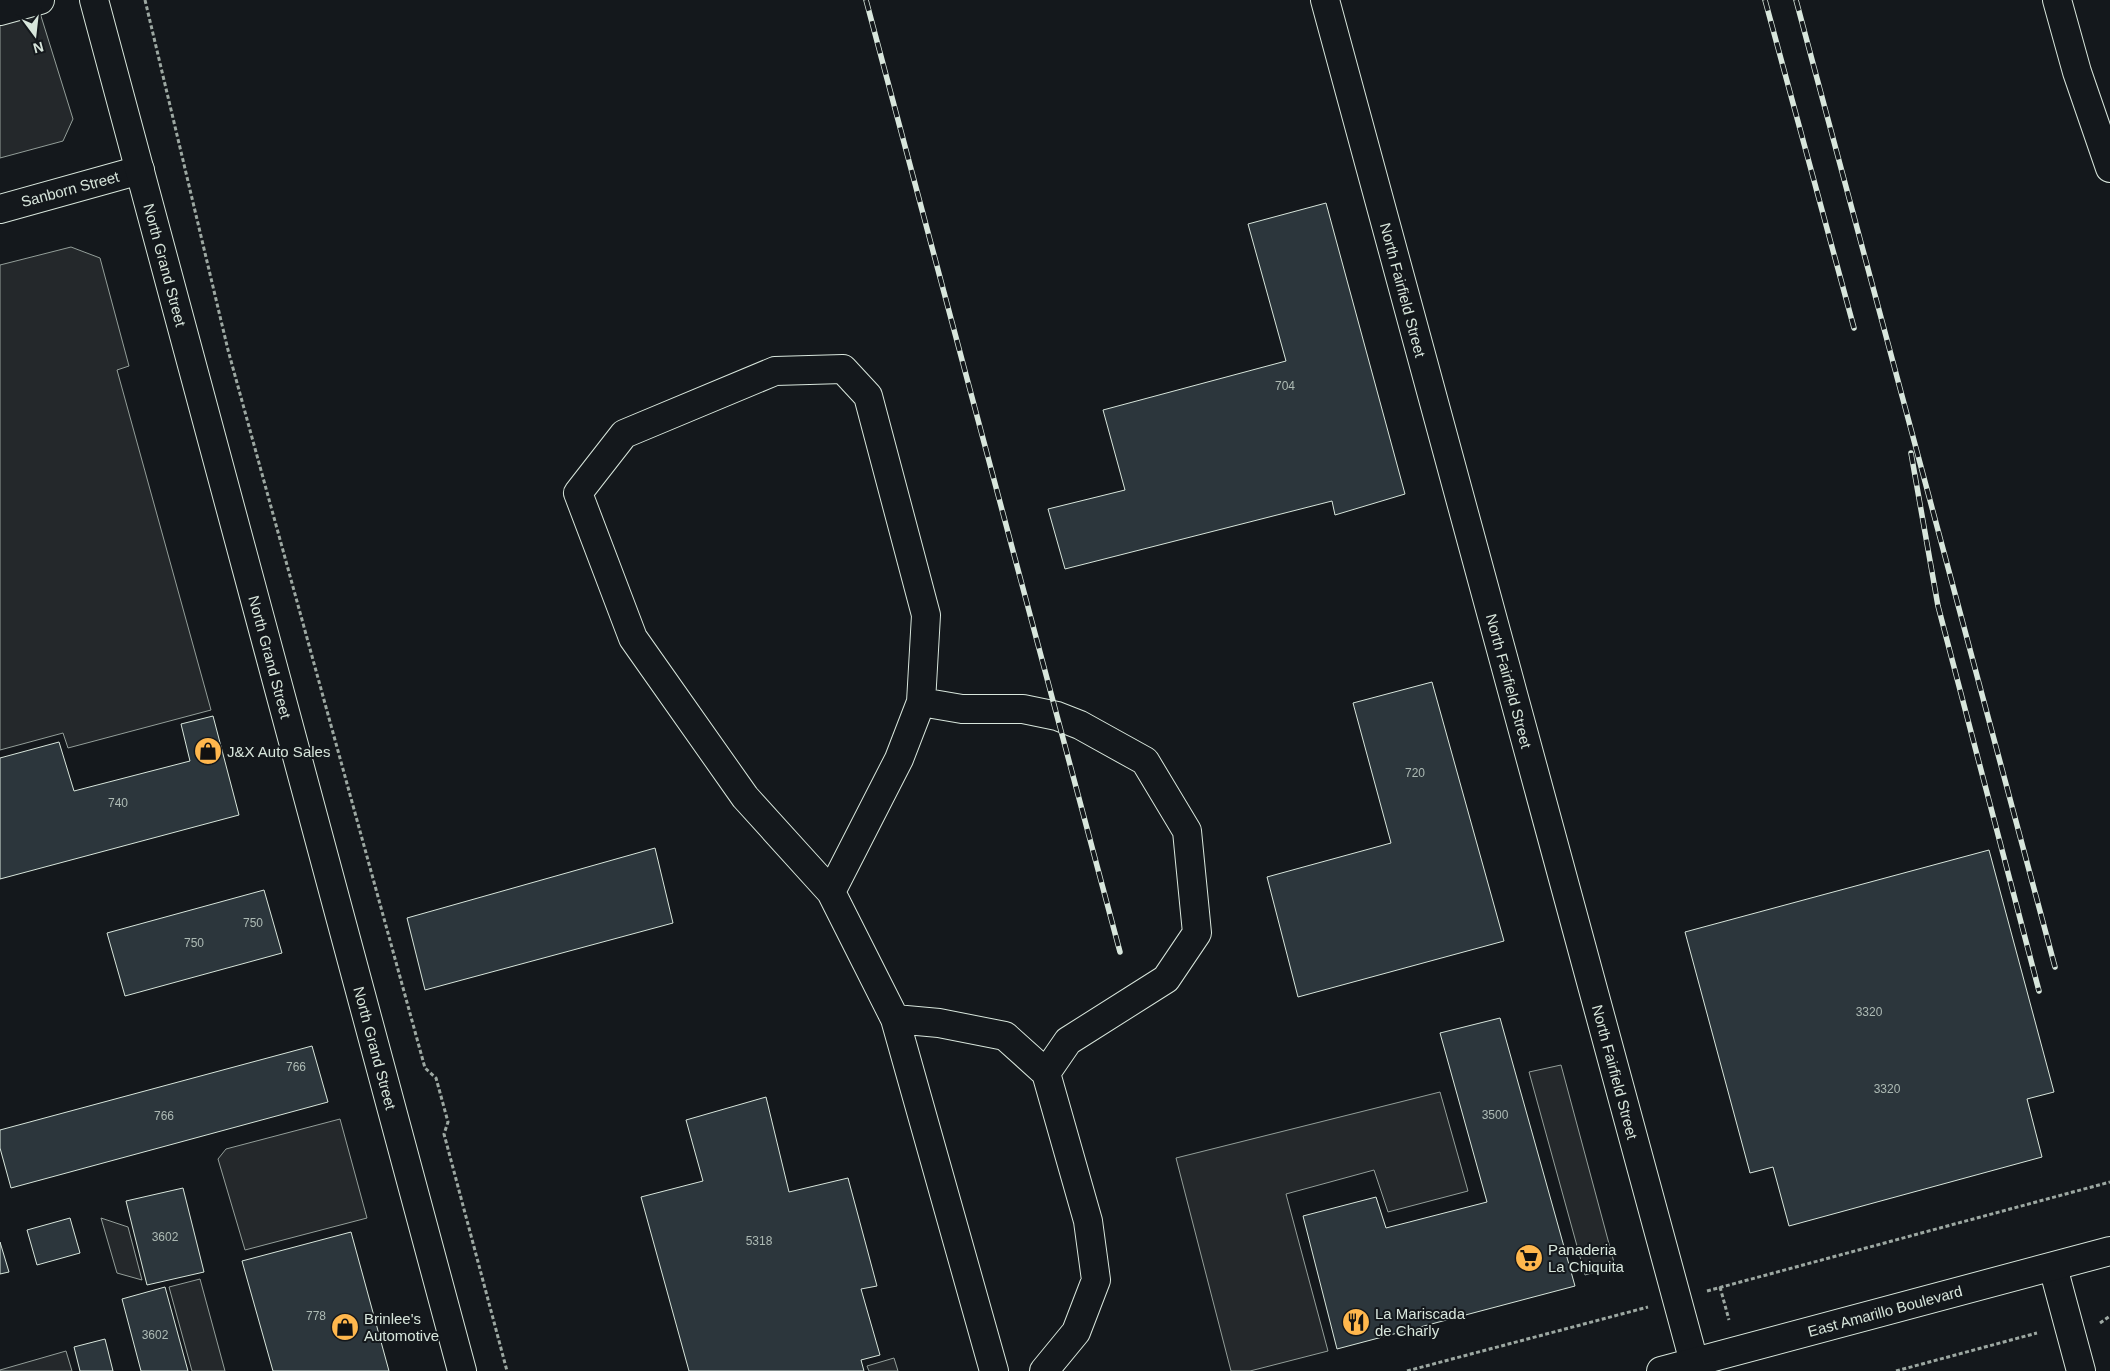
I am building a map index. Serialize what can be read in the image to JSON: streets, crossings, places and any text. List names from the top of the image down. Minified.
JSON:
{"streets":{"main road":["Sanborn Street","North Grand Street","North Fairfield Street","East Amarillo Boulevard"]},"crossings":[["Sanborn Street","North Grand Street"],["North Fairfield Street","East Amarillo Boulevard"]],"places":{"shop":["J&X Auto Sales","Brinlee's Automotive"],"supermarket":["Panaderia La Chiquita"],"restaurant":["La Mariscada de Charly"]},"house_numbers":["704","720","740","750","750","3320","766","3320","3500","766","3602","5318","778","3602"],"north":"bottom"}
